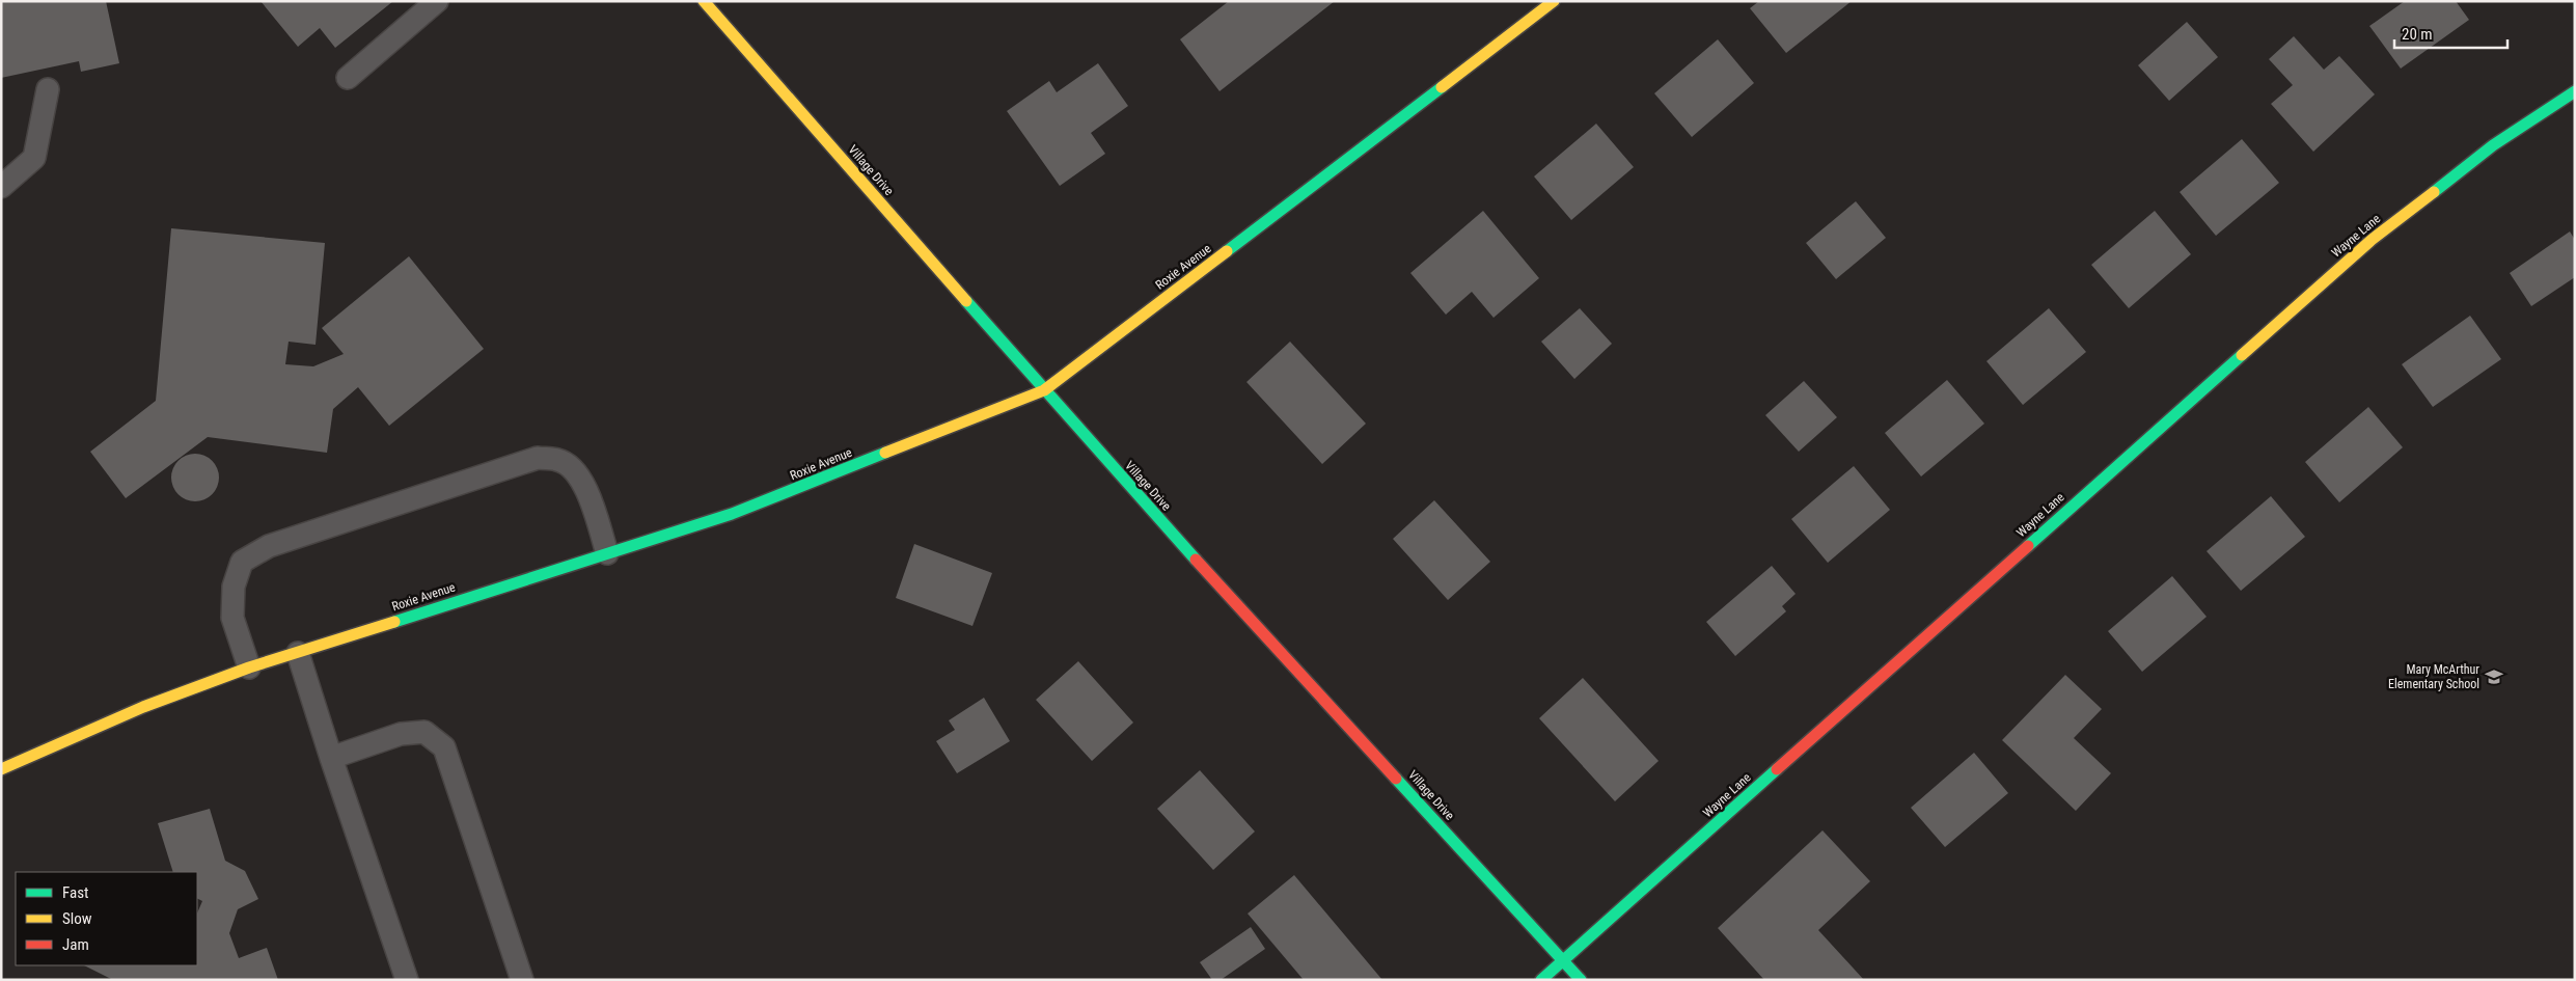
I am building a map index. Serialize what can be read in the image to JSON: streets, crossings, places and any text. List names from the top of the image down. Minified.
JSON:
{"streets":{"street":["Village Drive","Wayne Lane","Roxie Avenue"]},"crossings":[["Village Drive","Wayne Lane"],["Village Drive","Roxie Avenue"]],"places":{"school or university":["Mary McArthur Elementary School"]},"legend":["Fast","Slow","Jam"],"scale_bar":"20 m"}
